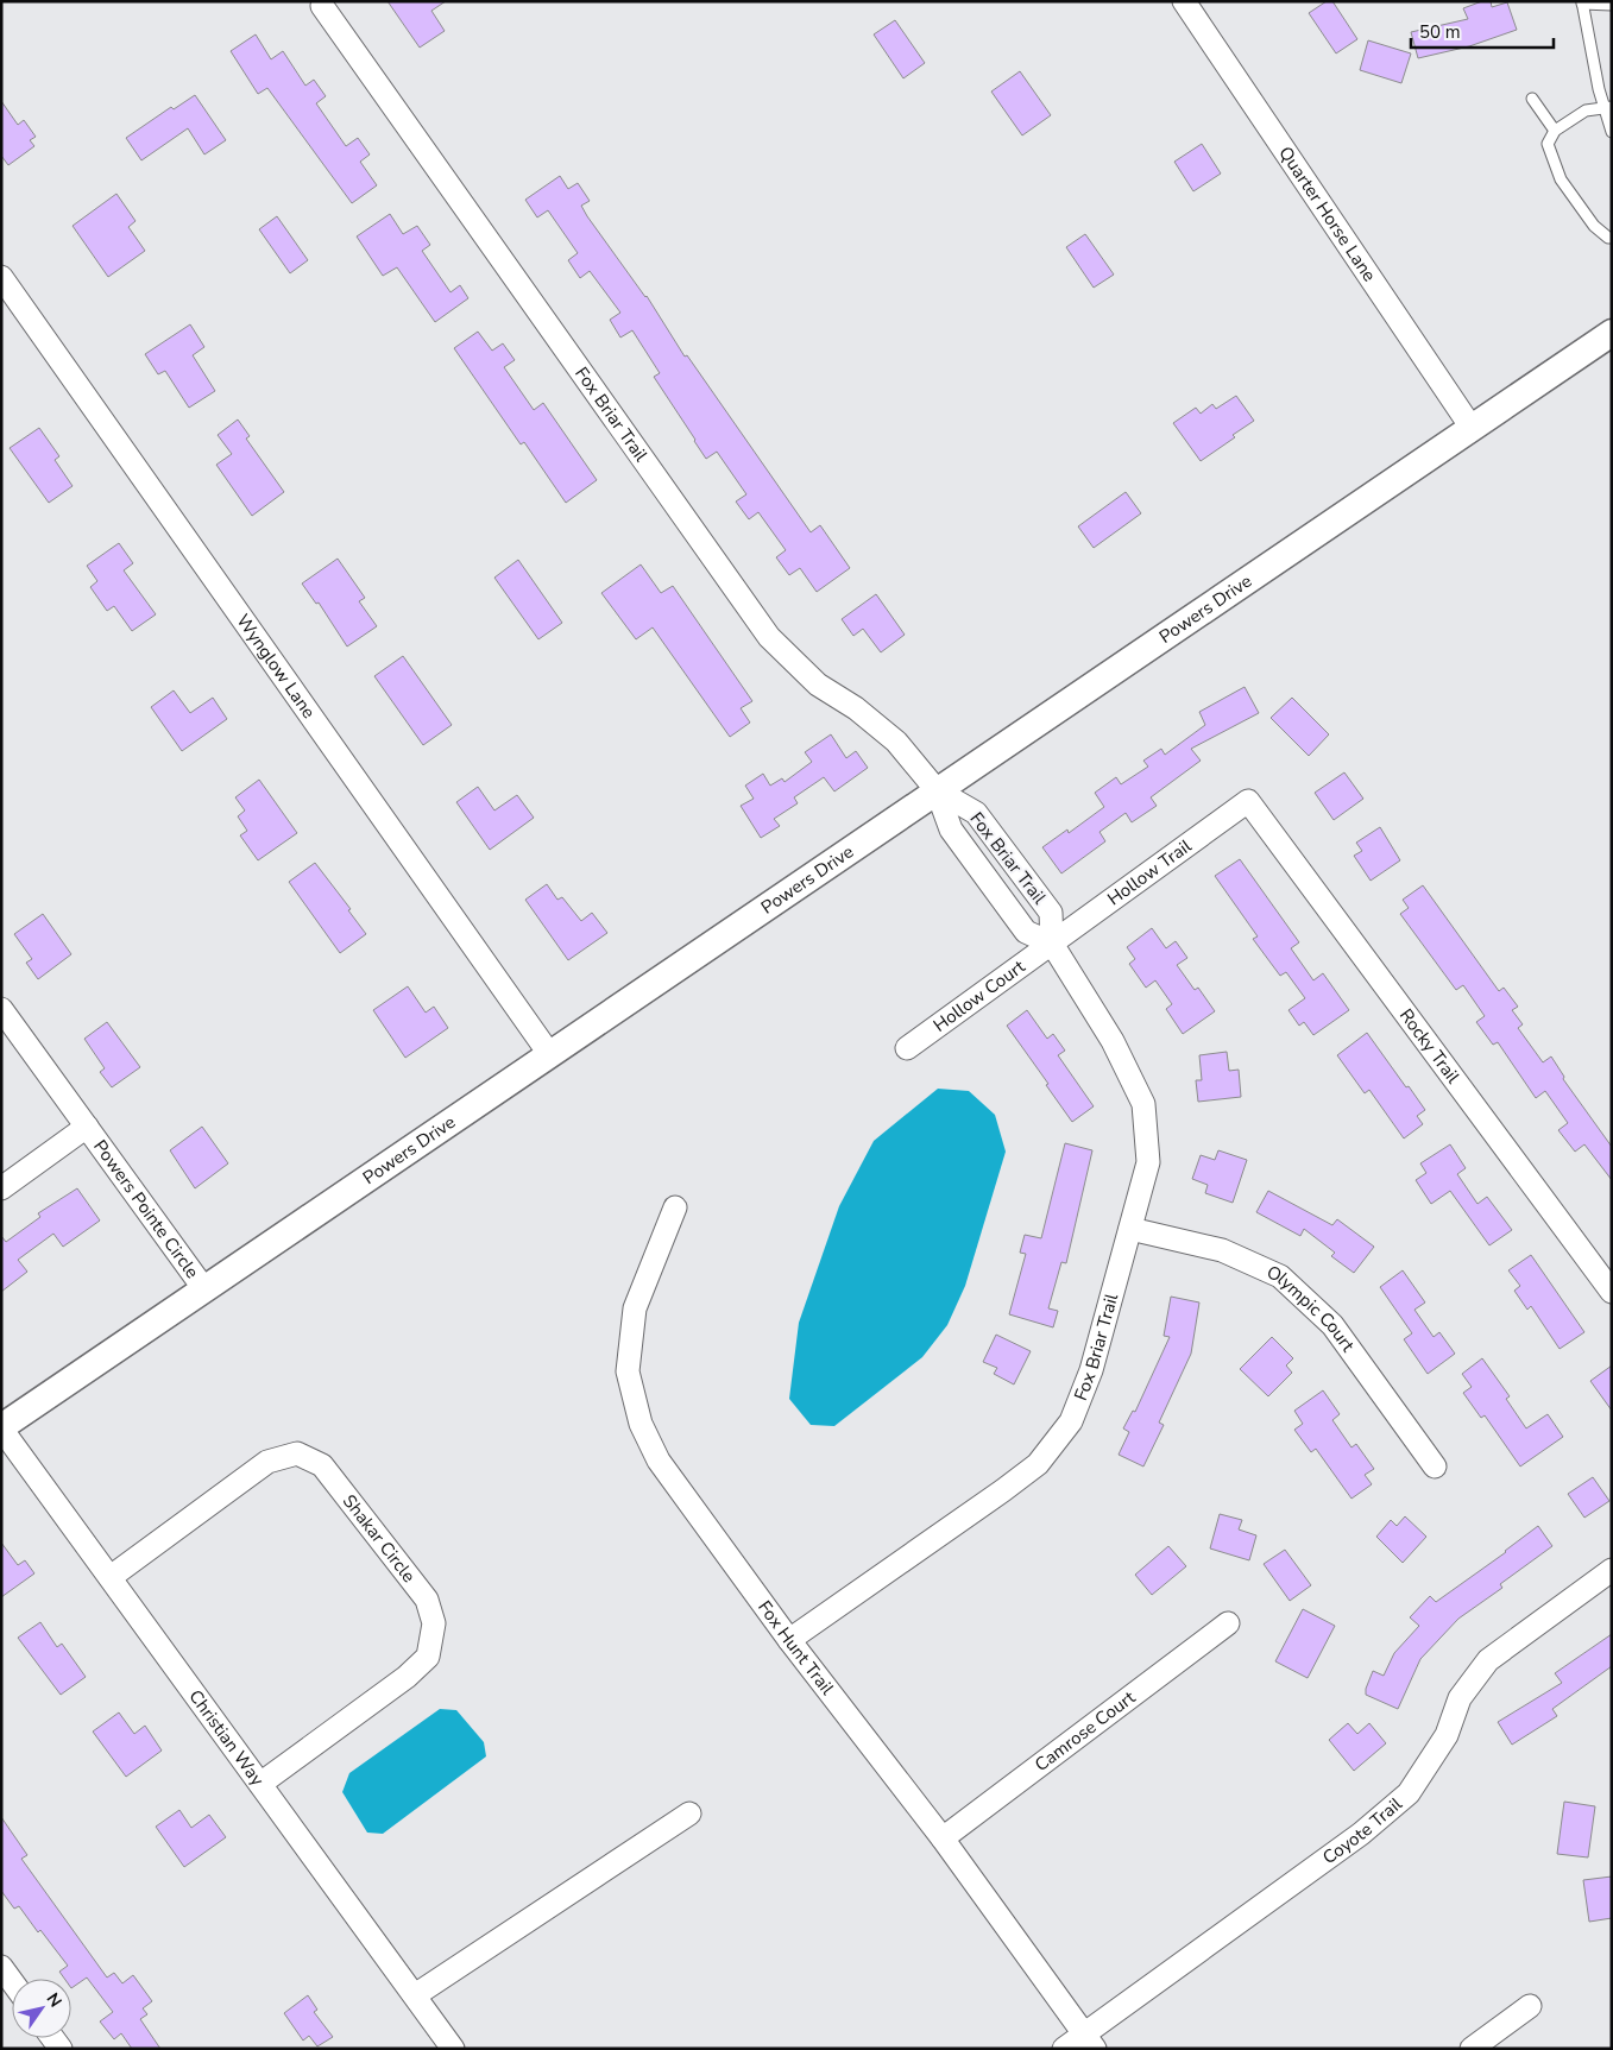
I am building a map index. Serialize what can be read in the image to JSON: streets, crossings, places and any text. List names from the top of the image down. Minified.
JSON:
{"streets":{"street":["Quarter Horse Lane","Fox Briar Trail","Powers Drive","Wynglow Lane","Hollow Trail","Hollow Court","Rocky Trail","Powers Pointe Circle","Olympic Court","Shakar Circle","Fox Hunt Trail","Camrose Court","Christian Way","Coyote Trail"]},"crossings":[["Quarter Horse Lane","Powers Drive"],["Fox Briar Trail","Powers Drive"],["Fox Briar Trail","Hollow Trail"],["Fox Briar Trail","Hollow Court"],["Fox Briar Trail","Olympic Court"],["Fox Briar Trail","Fox Hunt Trail"],["Powers Drive","Wynglow Lane"],["Powers Drive","Powers Pointe Circle"],["Powers Drive","Christian Way"],["Hollow Trail","Hollow Court"],["Hollow Trail","Rocky Trail"],["Shakar Circle","Christian Way"],["Fox Hunt Trail","Camrose Court"],["Fox Hunt Trail","Coyote Trail"]],"scale_bar":"50 m","north":"top right"}
